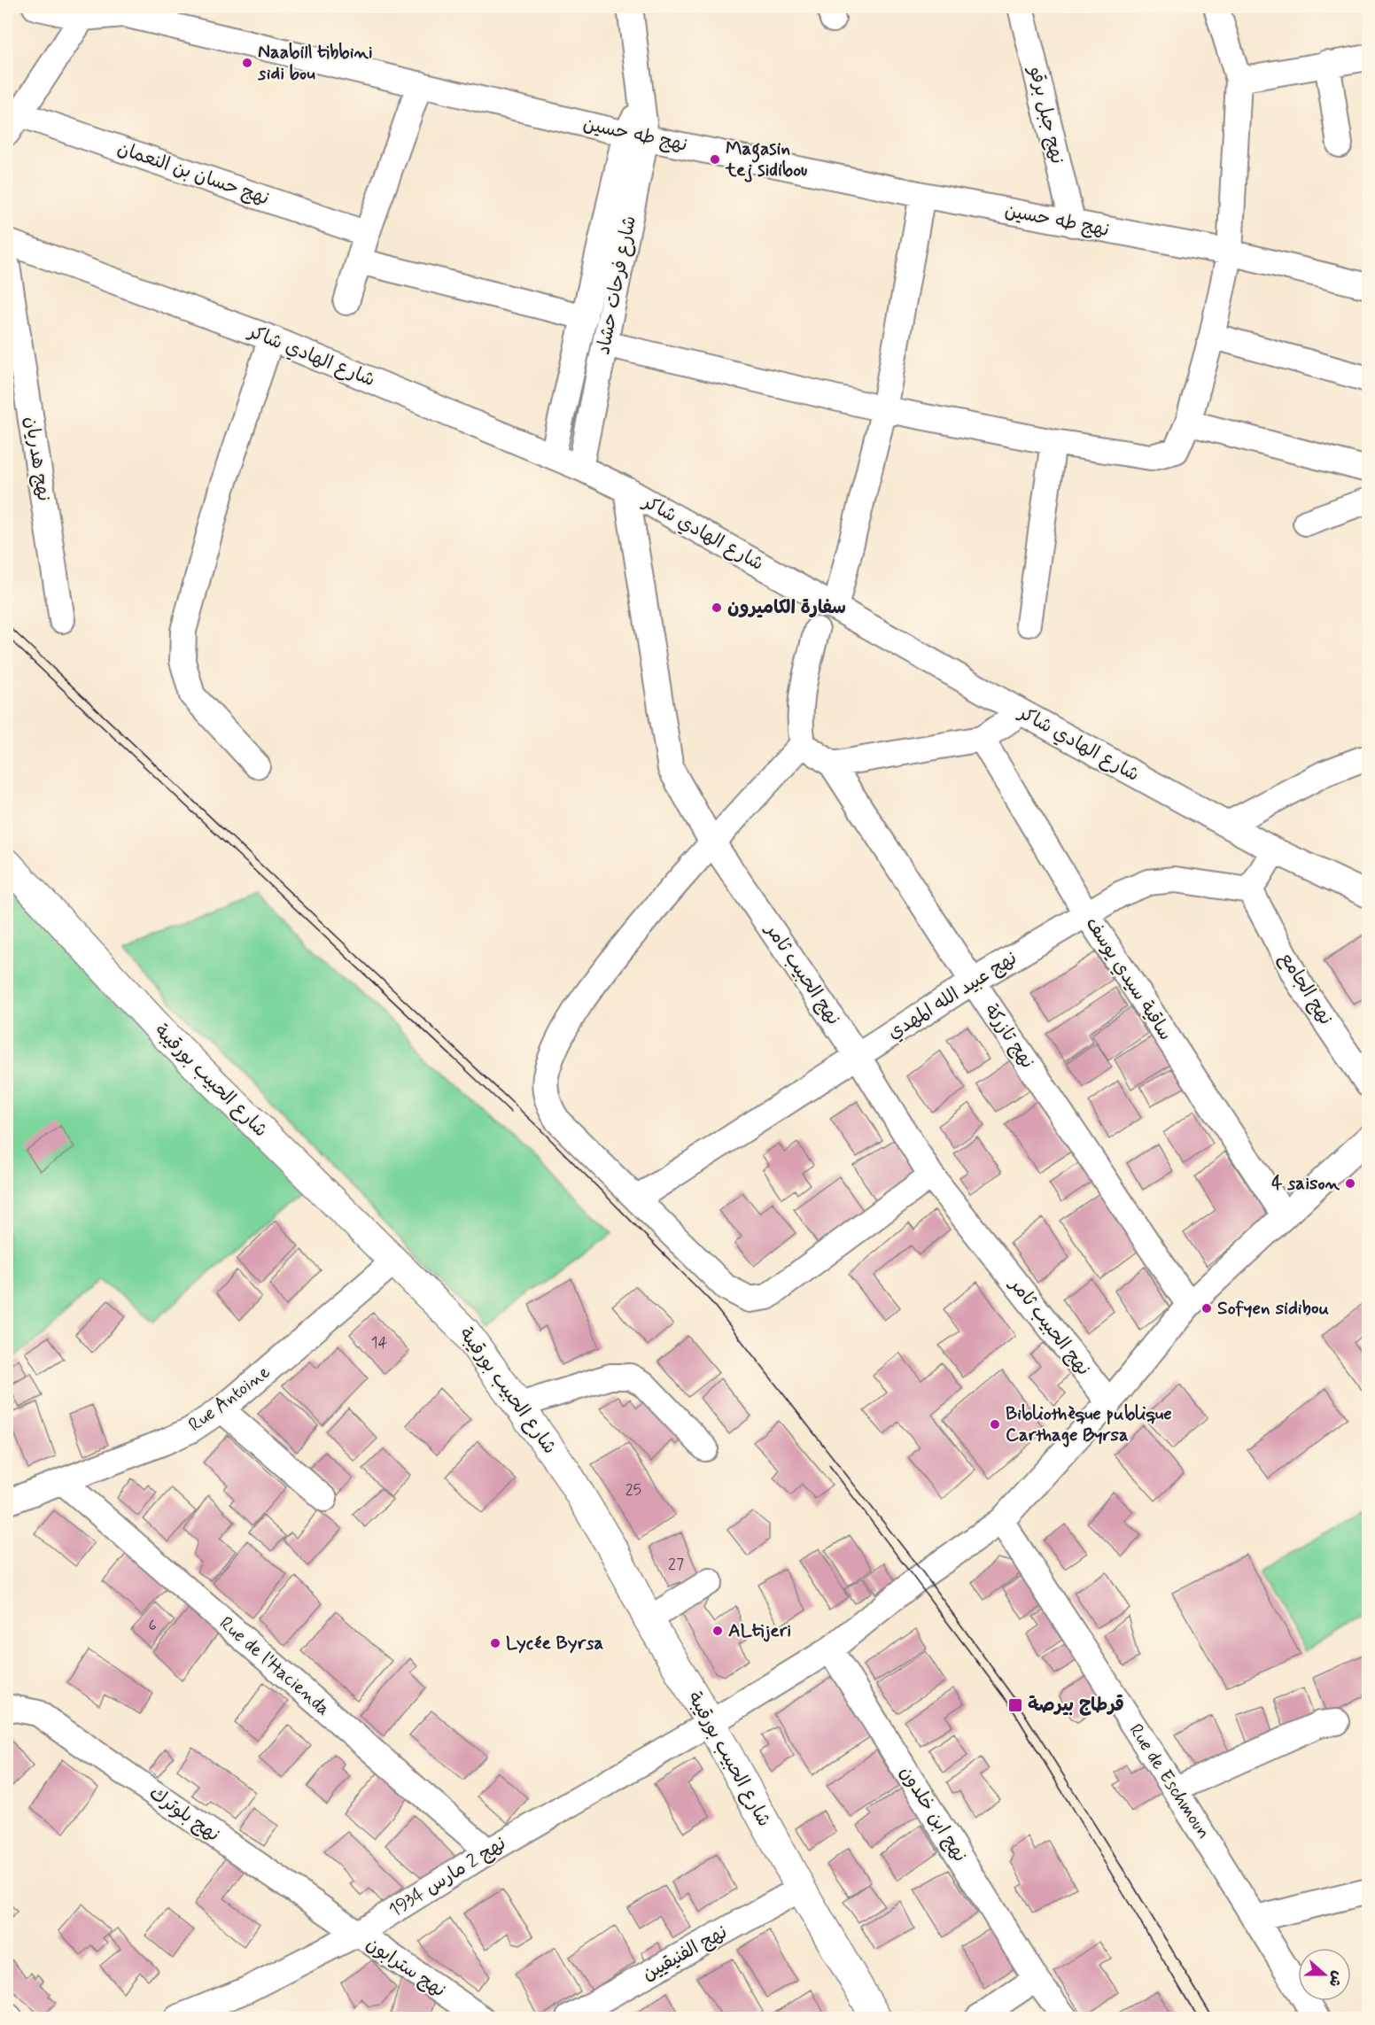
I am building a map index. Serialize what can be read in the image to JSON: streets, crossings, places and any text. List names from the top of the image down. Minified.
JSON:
{"streets":{"main road":["شارع الحبيب بورقيبة"],"street":["نهج جبل برقو","نهج طه حسين","نهج حسان بن النعمان","شارع فرحات حشاد","شارع الهادي شاكر","نهج هدريان","نهج الحبيب ثامر","ساقية سيدي يوسف","نهج الجامع","نهج عبيد الله المهدي","نهج تازركة","Rue Antoine","Rue de l'Hacienda","Rue de Eschmoun","نهج بلوترك","نهج ابن خلدون","نهج 2 مارس 1934","نهج الفنيقيين","نهج سترابون"]},"crossings":[["نهج جبل برقو","نهج طه حسين"],["نهج طه حسين","شارع فرحات حشاد"],["شارع فرحات حشاد","شارع الهادي شاكر"],["شارع الهادي شاكر","نهج الحبيب ثامر"],["نهج الحبيب ثامر","نهج عبيد الله المهدي"],["نهج الحبيب ثامر","نهج 2 مارس 1934"],["ساقية سيدي يوسف","نهج عبيد الله المهدي"],["ساقية سيدي يوسف","نهج 2 مارس 1934"],["نهج الجامع","نهج عبيد الله المهدي"],["نهج عبيد الله المهدي","نهج تازركة"],["نهج تازركة","نهج 2 مارس 1934"],["شارع الحبيب بورقيبة","Rue Antoine"],["شارع الحبيب بورقيبة","نهج 2 مارس 1934"],["شارع الحبيب بورقيبة","نهج الفنيقيين"],["Rue Antoine","Rue de l'Hacienda"],["Rue de l'Hacienda","نهج 2 مارس 1934"],["Rue de Eschmoun","نهج 2 مارس 1934"],["نهج بلوترك","نهج 2 مارس 1934"],["نهج بلوترك","نهج سترابون"],["نهج ابن خلدون","نهج 2 مارس 1934"],["نهج 2 مارس 1934","نهج سترابون"]],"places":{"other":["Naabill tibbini sidi bou","Magasin tej sidibou","سفارة الكاميرون","4 saison","Sofyen sidibou","Bibliothèque publique Carthage Byrsa","ALtijeri","Lycée Byrsa"],"transit":["قرطاج بيرصة"]},"house_numbers":["14","25","27","6"],"north":"right"}
